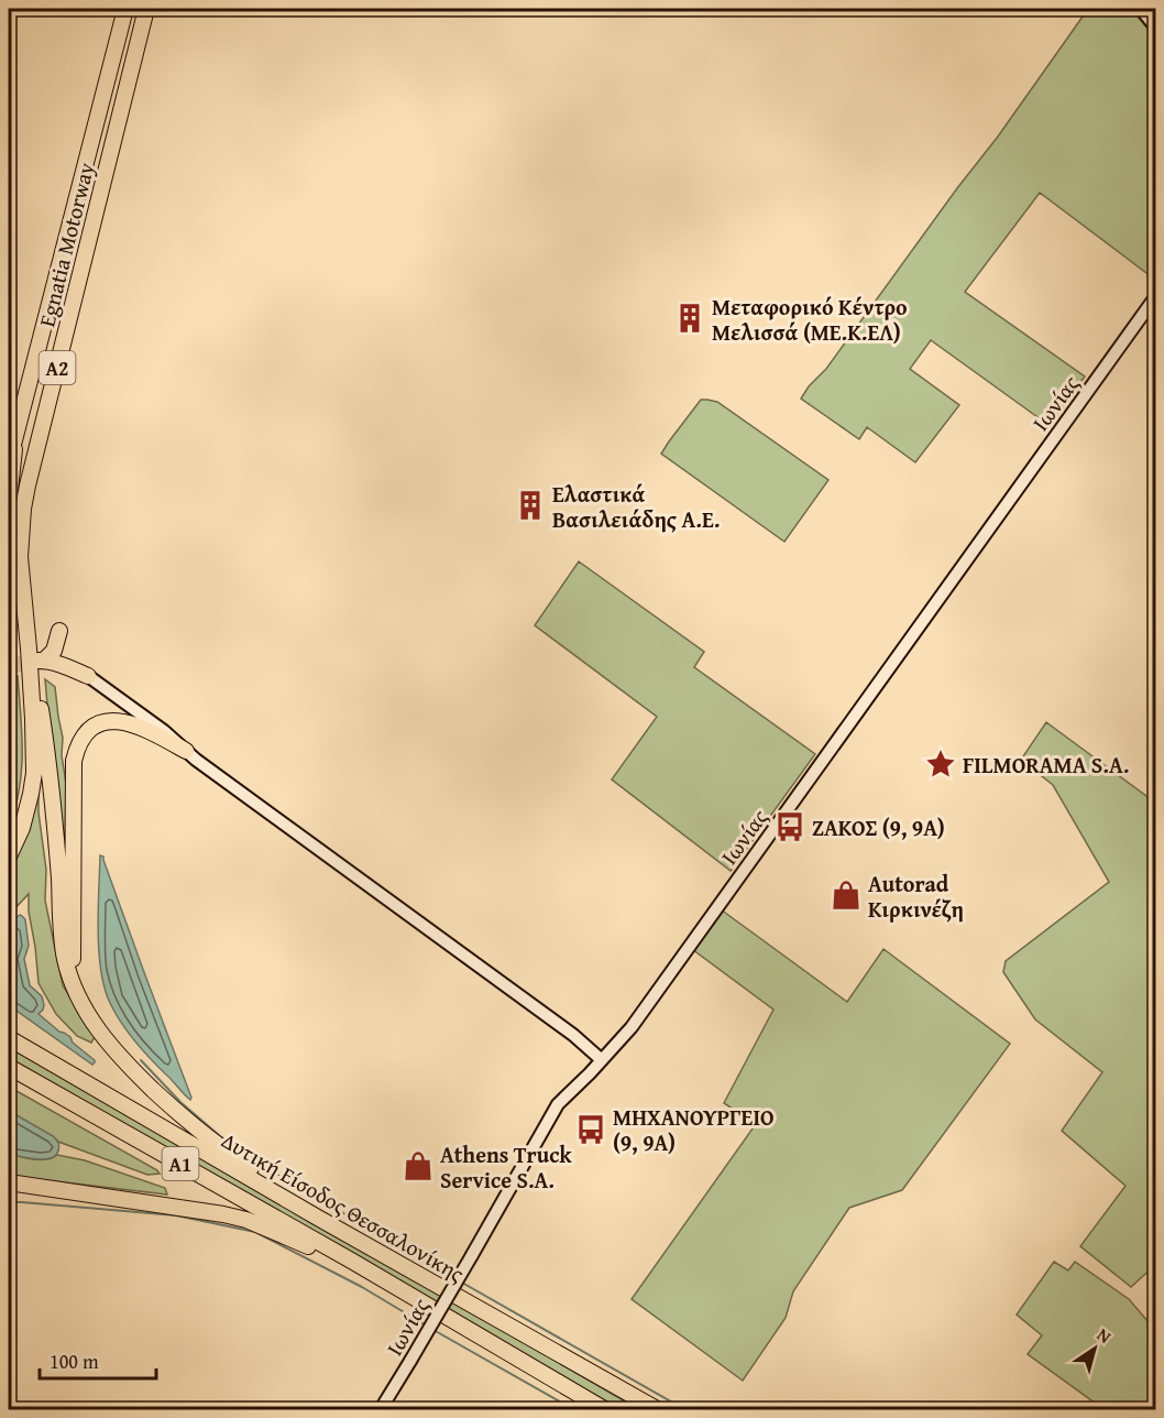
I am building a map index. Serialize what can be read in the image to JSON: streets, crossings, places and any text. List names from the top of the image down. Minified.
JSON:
{"streets":{"highway":["Egnatia Motorway","Α2","Α1","Δυτική Είσοδος Θεσσαλονίκης"],"street":["Ιωνίας"]},"crossings":[["Egnatia Motorway","Α2"],["Α1","Δυτική Είσοδος Θεσσαλονίκης"]],"places":{"building":["Μεταφορικό Κέντρο Μελισσά (ΜΕ.Κ.ΕΛ)","Ελαστικά Βασιλειάδης Α.Ε."],"place":["FILMORAMA S.A."],"bus stop":["ΖΑΚΟΣ (9, 9Α)","ΜΗΧΑΝΟΥΡΓΕΙΟ (9, 9Α)"],"shop":["Autorad Κιρκινέζη","Athens Truck Service S.A."]},"scale_bar":"100 m","north":"top right"}
